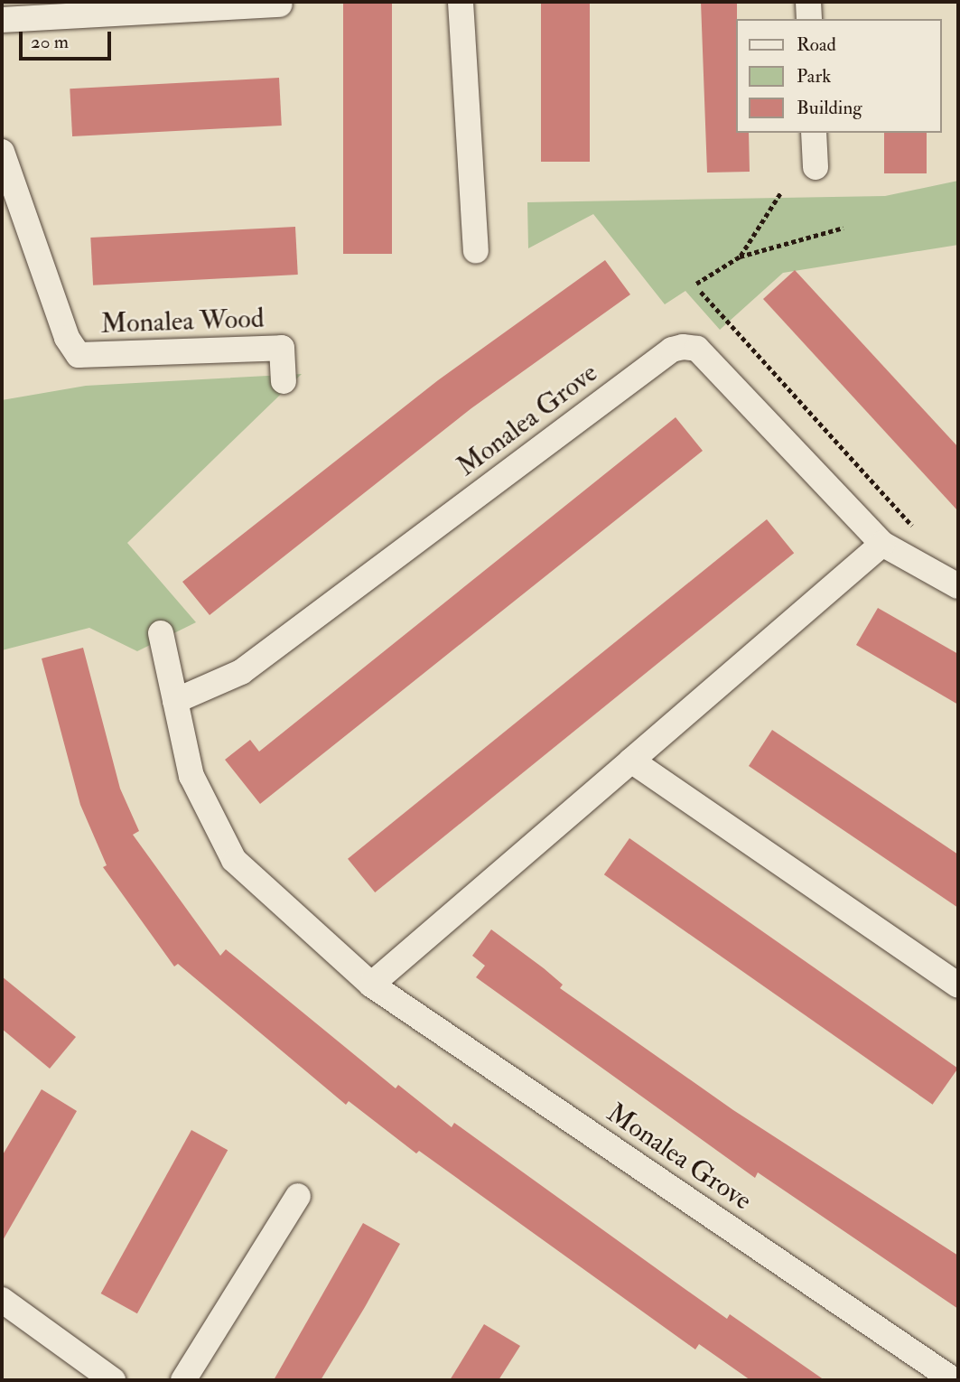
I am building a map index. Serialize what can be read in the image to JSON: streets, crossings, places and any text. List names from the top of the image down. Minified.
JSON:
{"streets":{"street":["Monalea Wood","Monalea Grove"]},"legend":["Road","Park","Building"],"scale_bar":"20 m"}
